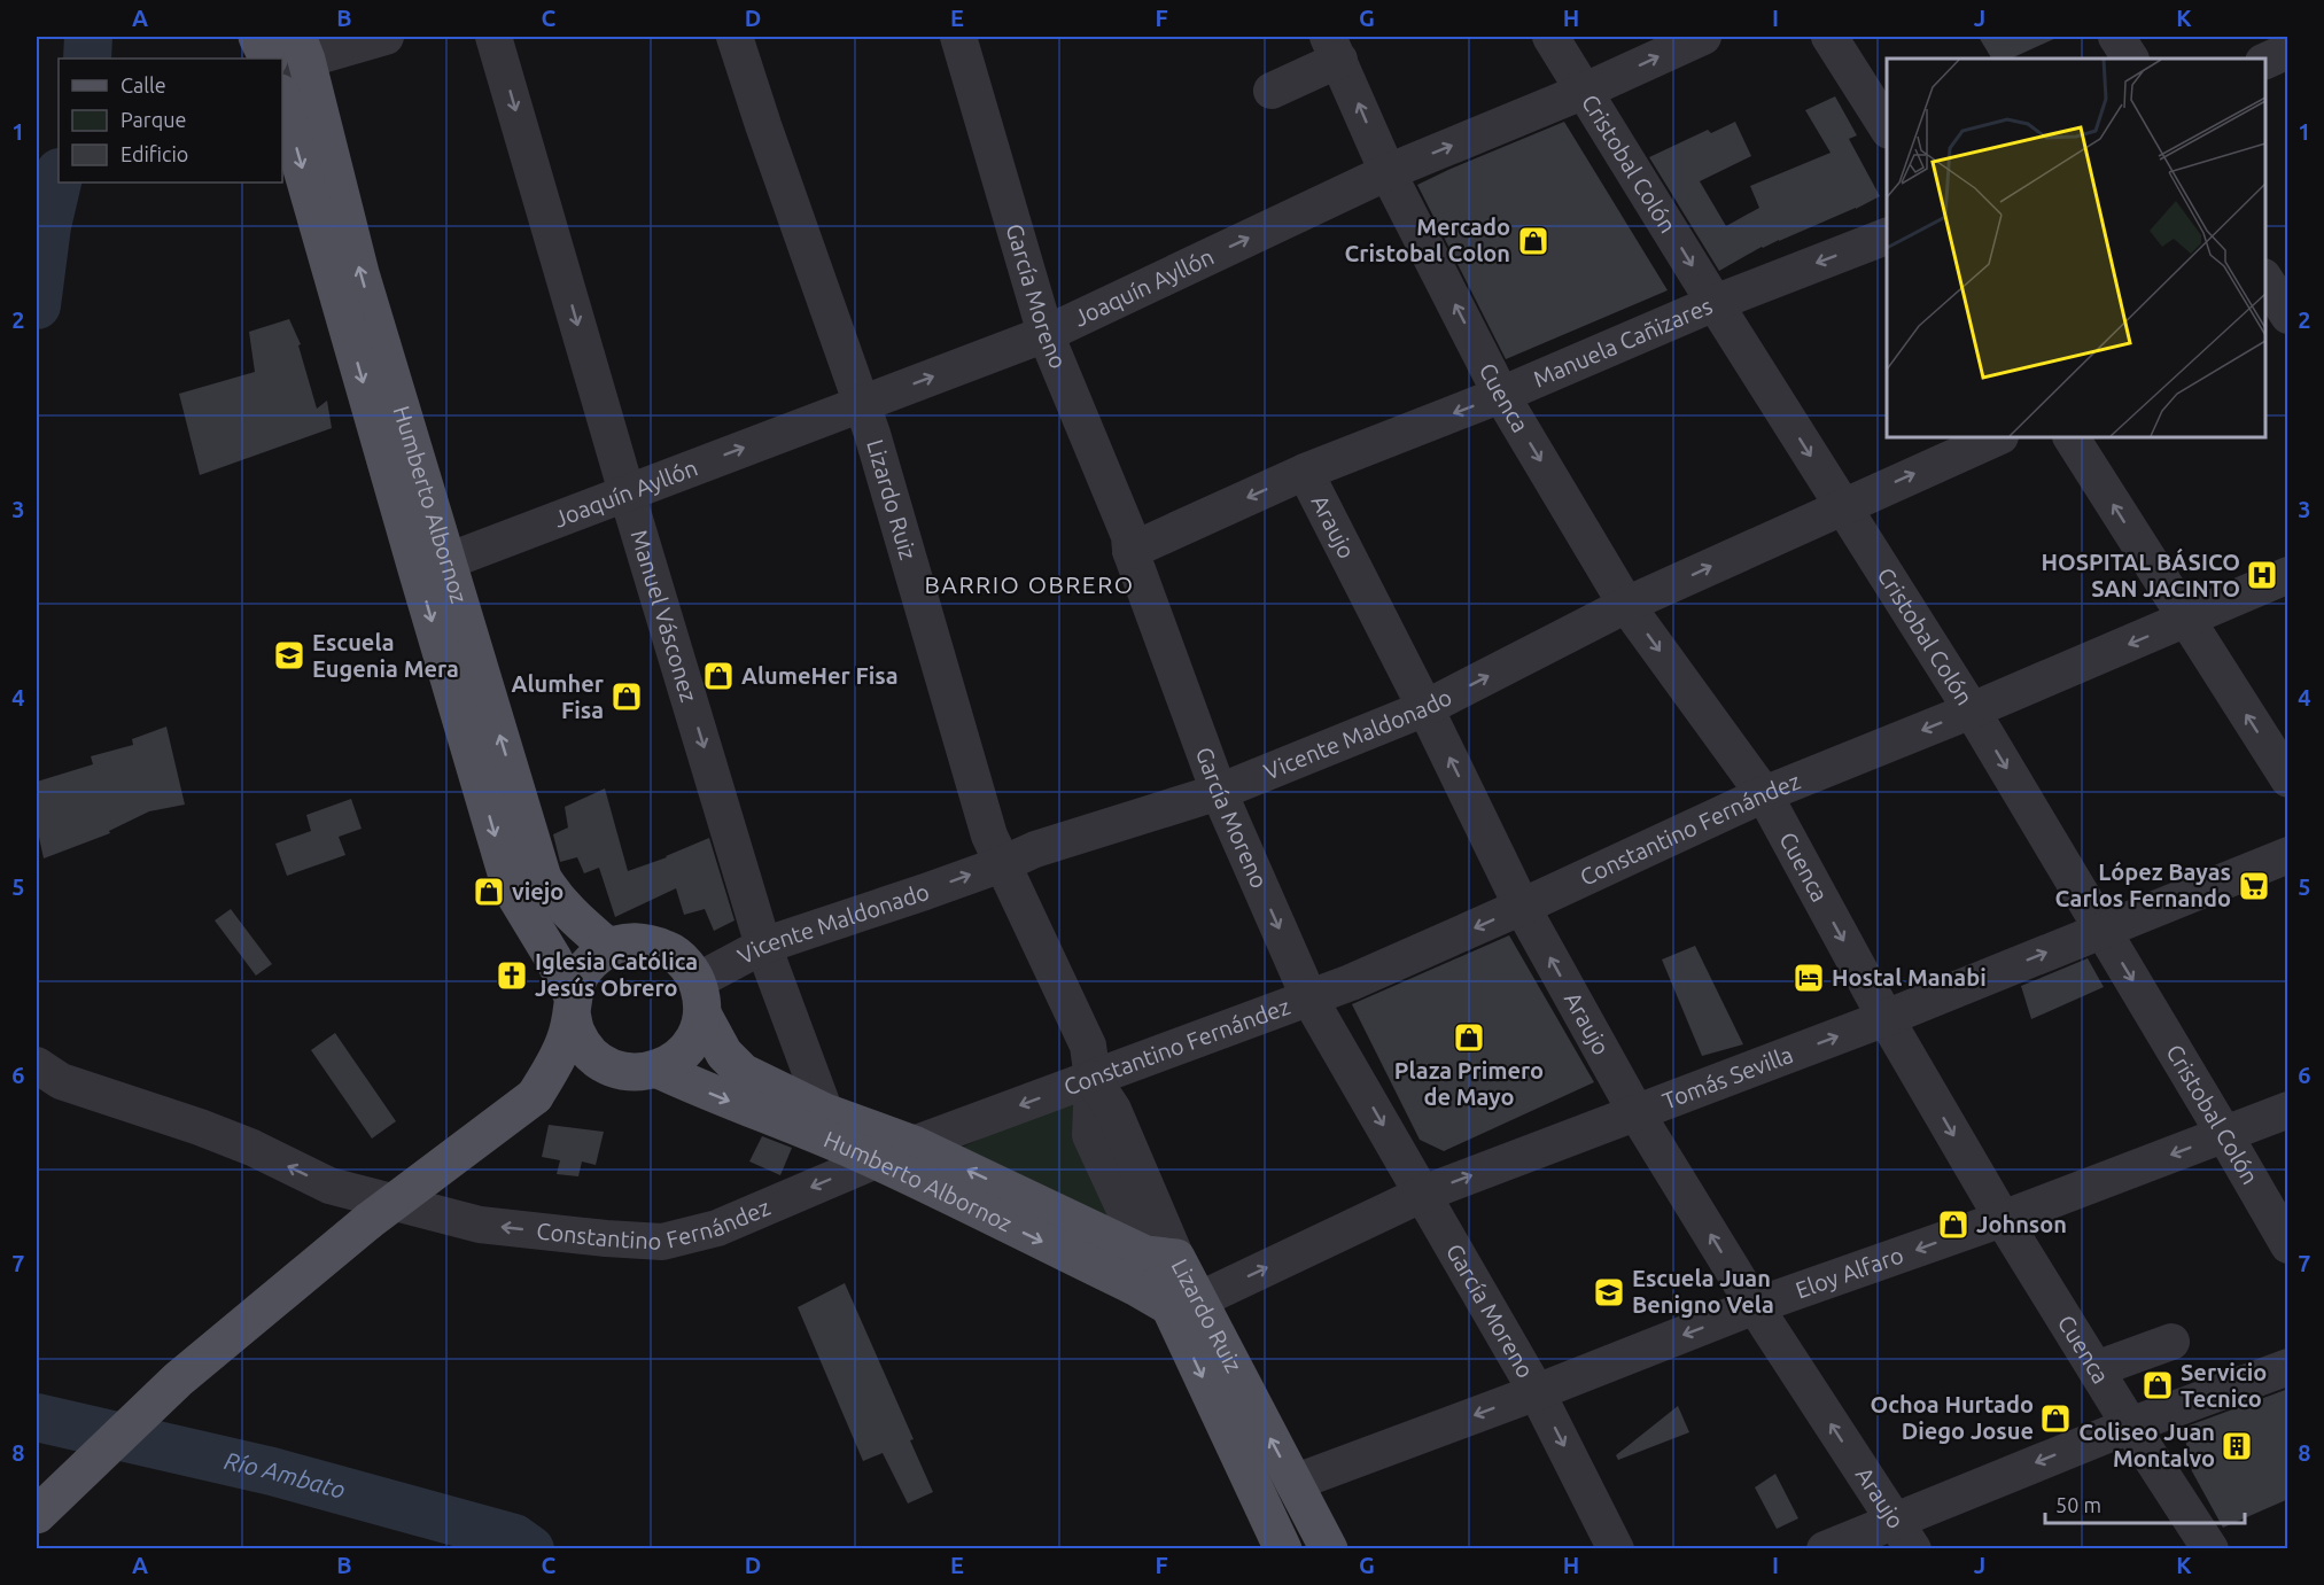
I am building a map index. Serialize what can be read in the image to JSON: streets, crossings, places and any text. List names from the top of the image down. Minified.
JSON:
{"streets":{"main road":["Lizardo Ruiz","Humberto Albornoz"],"street":["Cristobal Colón","Joaquín Ayllón","García Moreno","Manuela Cañizares","Cuenca","Araujo","Manuel Vásconez","Vicente Maldonado","Constantino Fernández","Tomás Sevilla","Eloy Alfaro"]},"crossings":[["Cristobal Colón","Joaquín Ayllón"],["Cristobal Colón","Manuela Cañizares"],["Cristobal Colón","Vicente Maldonado"],["Cristobal Colón","Constantino Fernández"],["Cristobal Colón","Tomás Sevilla"],["Cristobal Colón","Eloy Alfaro"],["Joaquín Ayllón","García Moreno"],["Joaquín Ayllón","Cuenca"],["Joaquín Ayllón","Lizardo Ruiz"],["Joaquín Ayllón","Humberto Albornoz"],["Joaquín Ayllón","Manuel Vásconez"],["García Moreno","Manuela Cañizares"],["García Moreno","Vicente Maldonado"],["García Moreno","Constantino Fernández"],["García Moreno","Tomás Sevilla"],["García Moreno","Eloy Alfaro"],["Manuela Cañizares","Cuenca"],["Manuela Cañizares","Araujo"],["Cuenca","Vicente Maldonado"],["Cuenca","Constantino Fernández"],["Cuenca","Tomás Sevilla"],["Cuenca","Eloy Alfaro"],["Lizardo Ruiz","Humberto Albornoz"],["Lizardo Ruiz","Vicente Maldonado"],["Lizardo Ruiz","Constantino Fernández"],["Lizardo Ruiz","Tomás Sevilla"],["Lizardo Ruiz","Eloy Alfaro"],["Humberto Albornoz","Manuel Vásconez"],["Humberto Albornoz","Vicente Maldonado"],["Humberto Albornoz","Constantino Fernández"],["Humberto Albornoz","Tomás Sevilla"],["Araujo","Vicente Maldonado"],["Araujo","Constantino Fernández"],["Araujo","Tomás Sevilla"],["Araujo","Eloy Alfaro"],["Manuel Vásconez","Vicente Maldonado"]],"one_way":["Joaquín Ayllón","García Moreno","Manuela Cañizares","Araujo","Manuel Vásconez","Vicente Maldonado","Constantino Fernández","Tomás Sevilla"],"districts":["BARRIO OBRERO"],"water":["Río Ambato"],"places":{"shop":["Mercado Cristobal Colon","AlumeHer Fisa","Alumher Fisa","viejo","Plaza Primero de Mayo","Johnson","Servicio Tecnico","Ochoa Hurtado Diego Josue"],"hospital":["HOSPITAL BÁSICO SAN JACINTO"],"school or university":["Escuela Eugenia Mera","Escuela Juan Benigno Vela"],"supermarket":["López Bayas Carlos Fernando"],"church":["Iglesia Católica Jesús Obrero"],"hotel":["Hostal Manabi"],"building":["Coliseo Juan Montalvo"]},"legend":["Calle","Parque","Edificio"],"scale_bar":"50 m","grid":{"columns":["A","B","C","D","E","F","G","H","I","J","K"],"rows":["1","2","3","4","5","6","7","8"]}}
